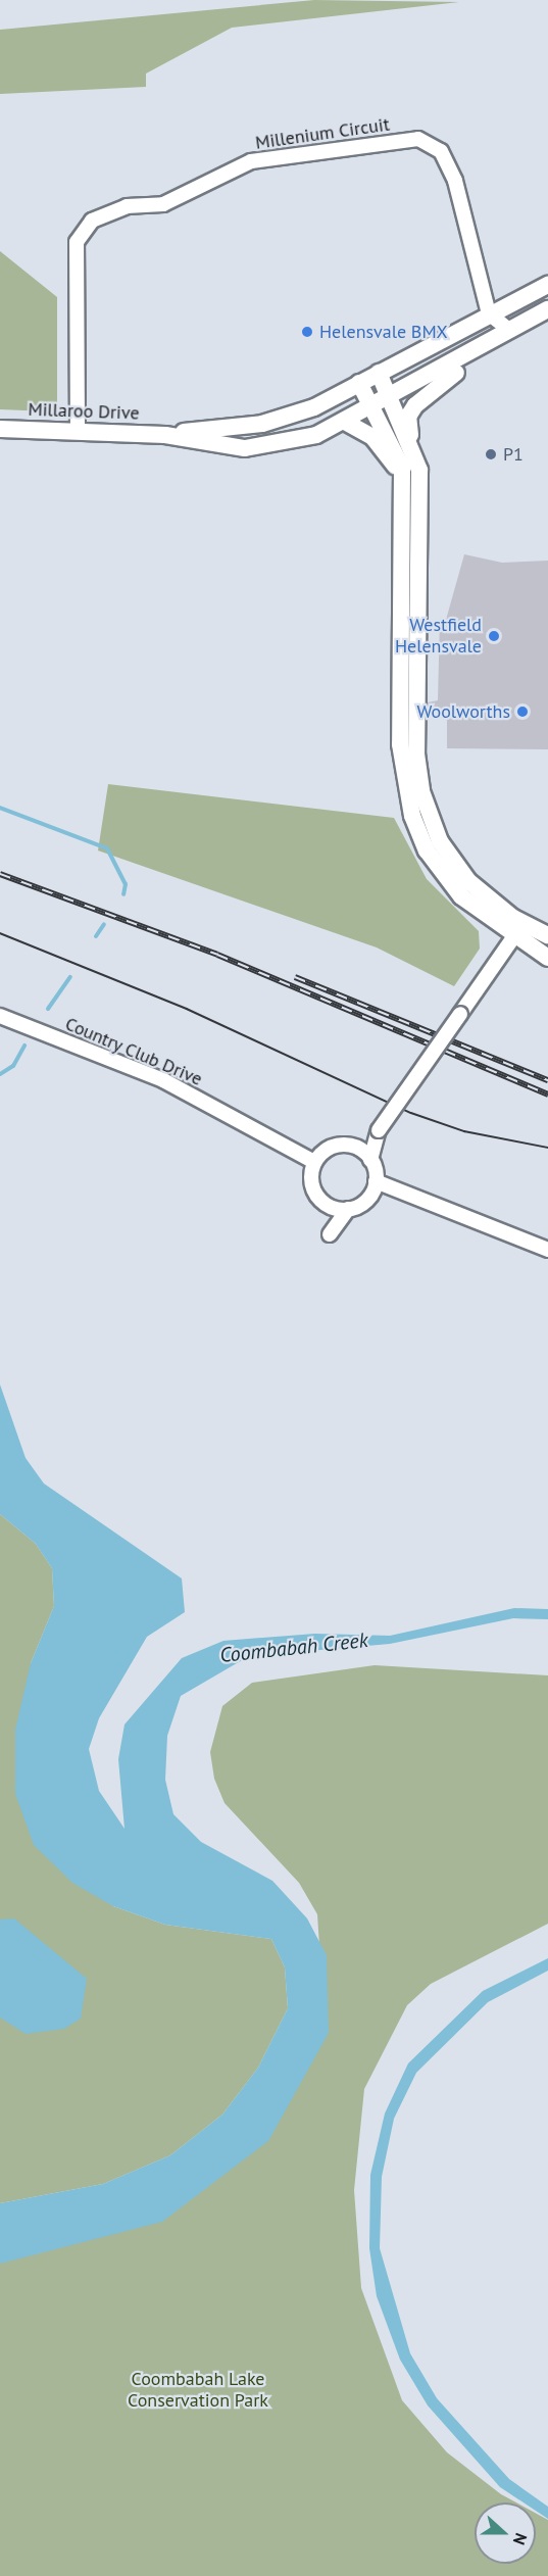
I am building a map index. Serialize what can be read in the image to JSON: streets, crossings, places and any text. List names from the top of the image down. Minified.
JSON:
{"streets":{"street":["Millenium Circuit","Millaroo Drive","Country Club Drive"]},"crossings":[["Millenium Circuit","Millaroo Drive"]],"water":["Coombabah Creek"],"parks":["Coombabah Lake Conservation Park"],"places":["Helensvale BMX","P1","Westfield Helensvale","Woolworths"],"north":"right"}
